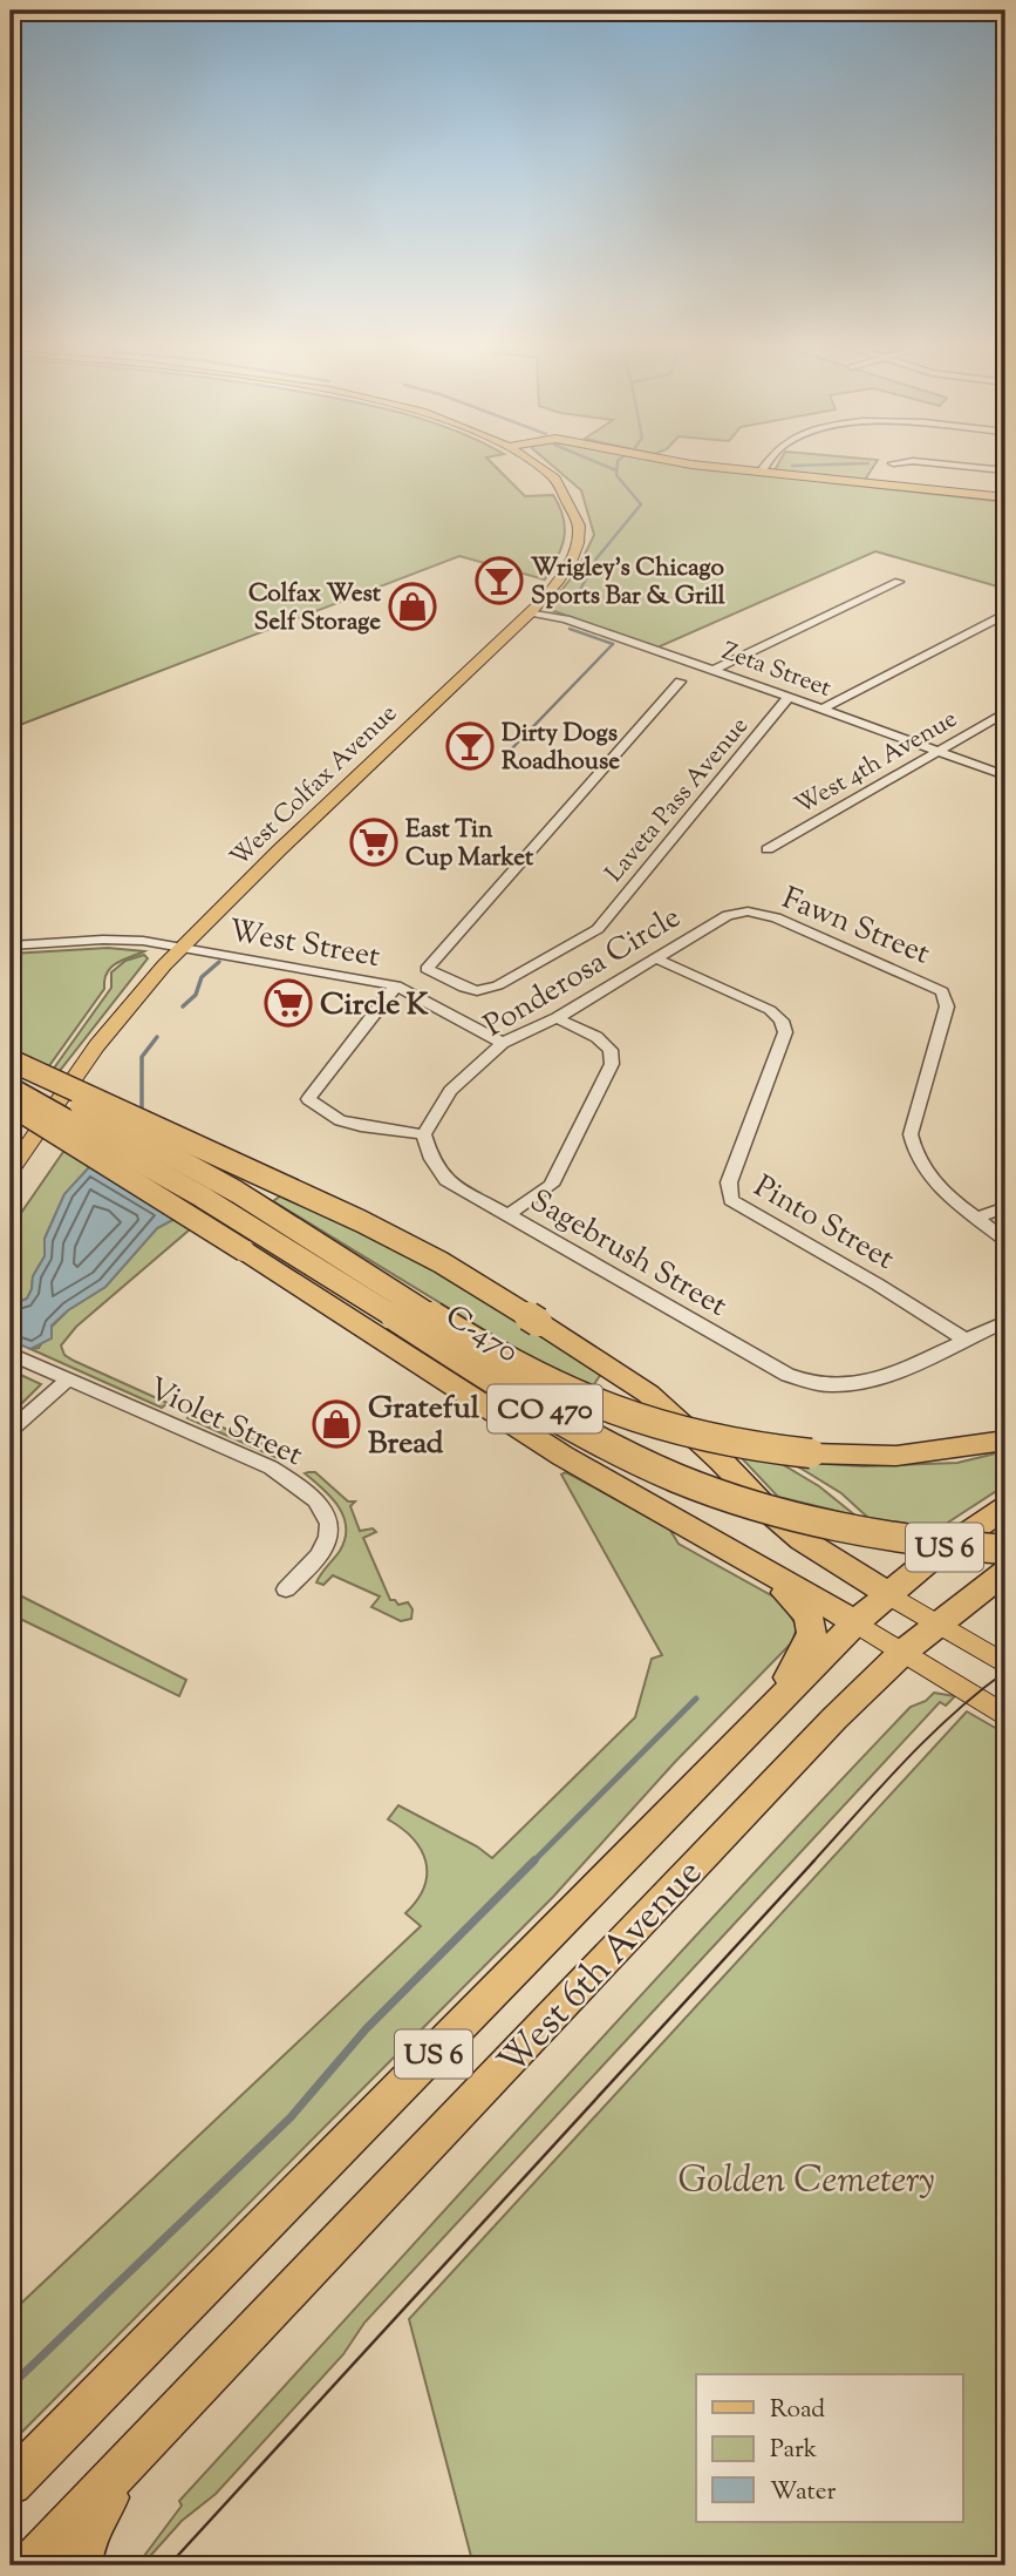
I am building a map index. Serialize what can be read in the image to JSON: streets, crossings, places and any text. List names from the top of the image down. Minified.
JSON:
{"streets":{"highway":["C-470","CO 470","US 6","West 6th Avenue"],"main road":["West Colfax Avenue"],"street":["Zeta Street","West 4th Avenue","Laveta Pass Avenue","Fawn Street","West Street","Ponderosa Circle","Pinto Street","Sagebrush Street","Violet Street"]},"crossings":[["Zeta Street","West 4th Avenue"],["Zeta Street","West Colfax Avenue"],["Zeta Street","Laveta Pass Avenue"],["West Colfax Avenue","West Street"],["Fawn Street","Ponderosa Circle"],["West Street","Ponderosa Circle"],["Ponderosa Circle","Pinto Street"],["Ponderosa Circle","Sagebrush Street"],["Pinto Street","Sagebrush Street"],["US 6","West 6th Avenue"]],"parks":["Golden Cemetery"],"places":{"bar":["Wrigley's Chicago Sports Bar & Grill","Dirty Dogs Roadhouse"],"shop":["Colfax West Self Storage","Grateful Bread"],"supermarket":["East Tin Cup Market","Circle K"]},"legend":["Road","Park","Water"]}
